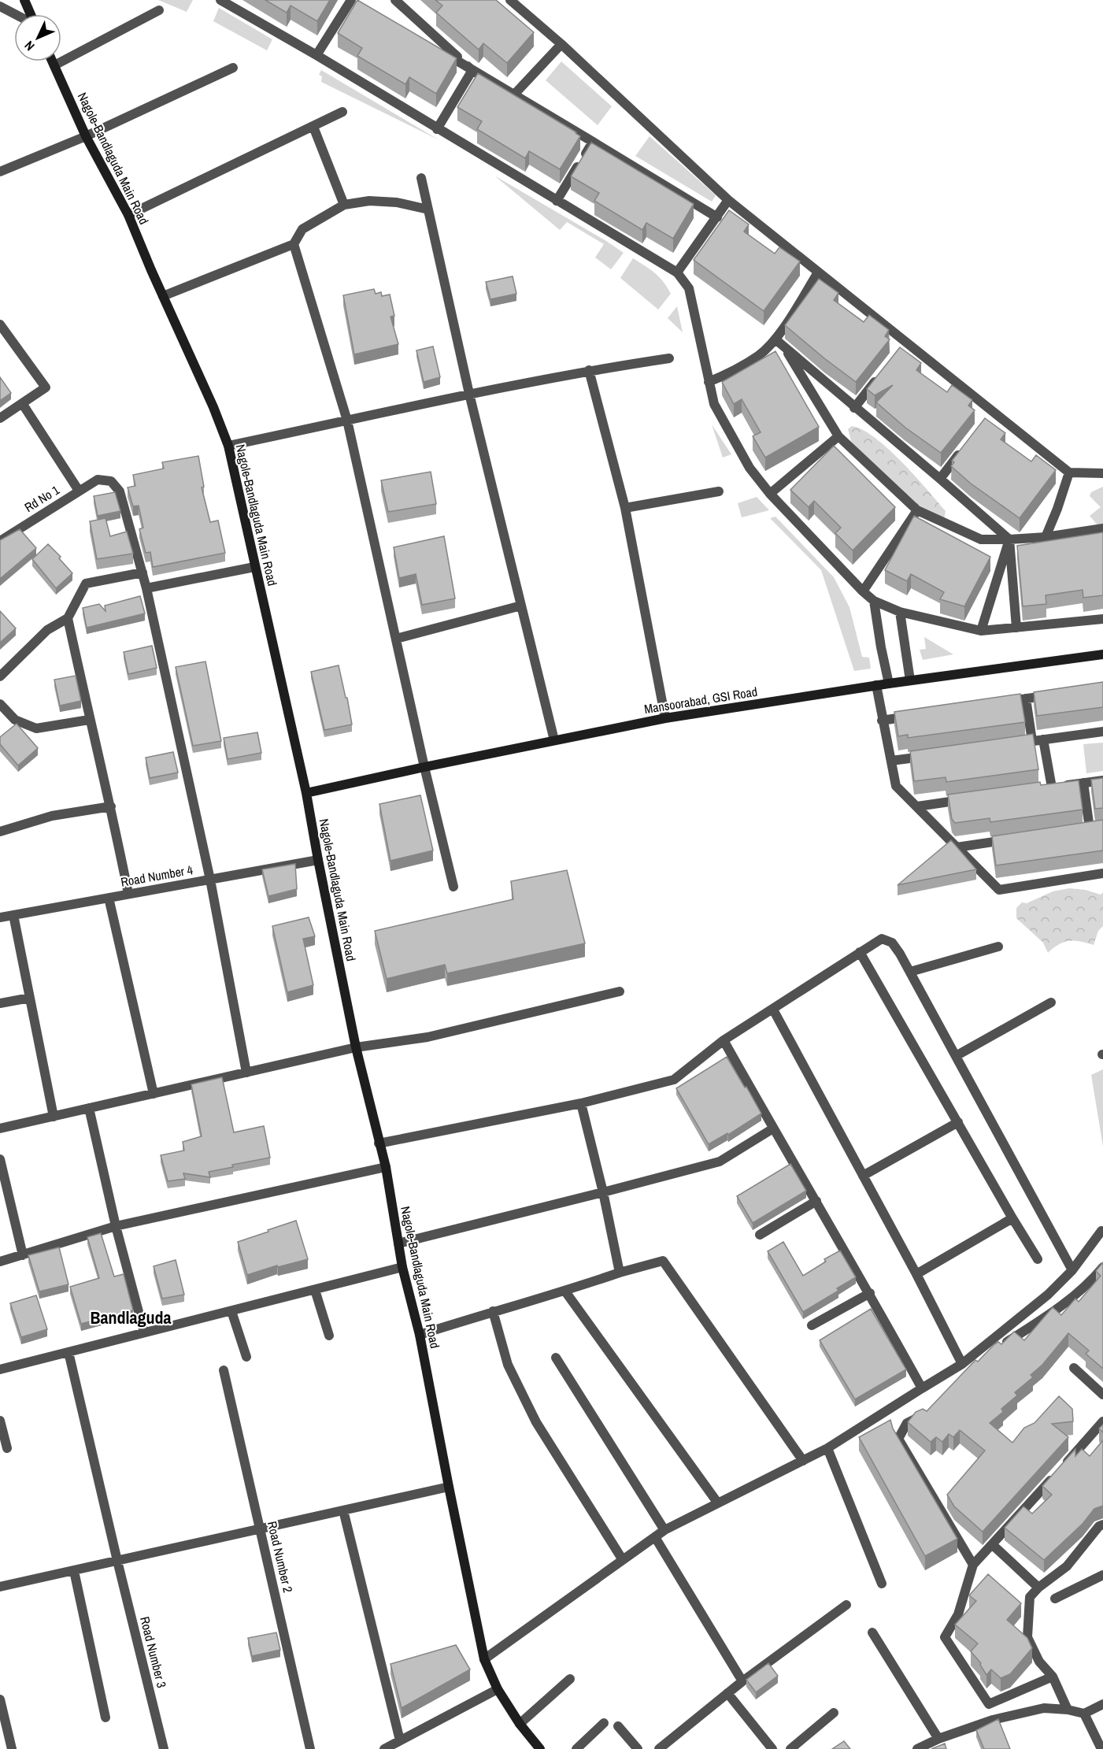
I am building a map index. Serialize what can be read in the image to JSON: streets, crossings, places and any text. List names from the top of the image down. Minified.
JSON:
{"streets":{"street":["Nagole-Bandlaguda Main Road","Rd No 1","Mansoorabad, GSI Road","Road Number 4","Road Number 2","Road Number 3"]},"crossings":[["Nagole-Bandlaguda Main Road","Mansoorabad, GSI Road"],["Nagole-Bandlaguda Main Road","Road Number 4"]],"districts":["Bandlaguda"],"north":"bottom left"}
